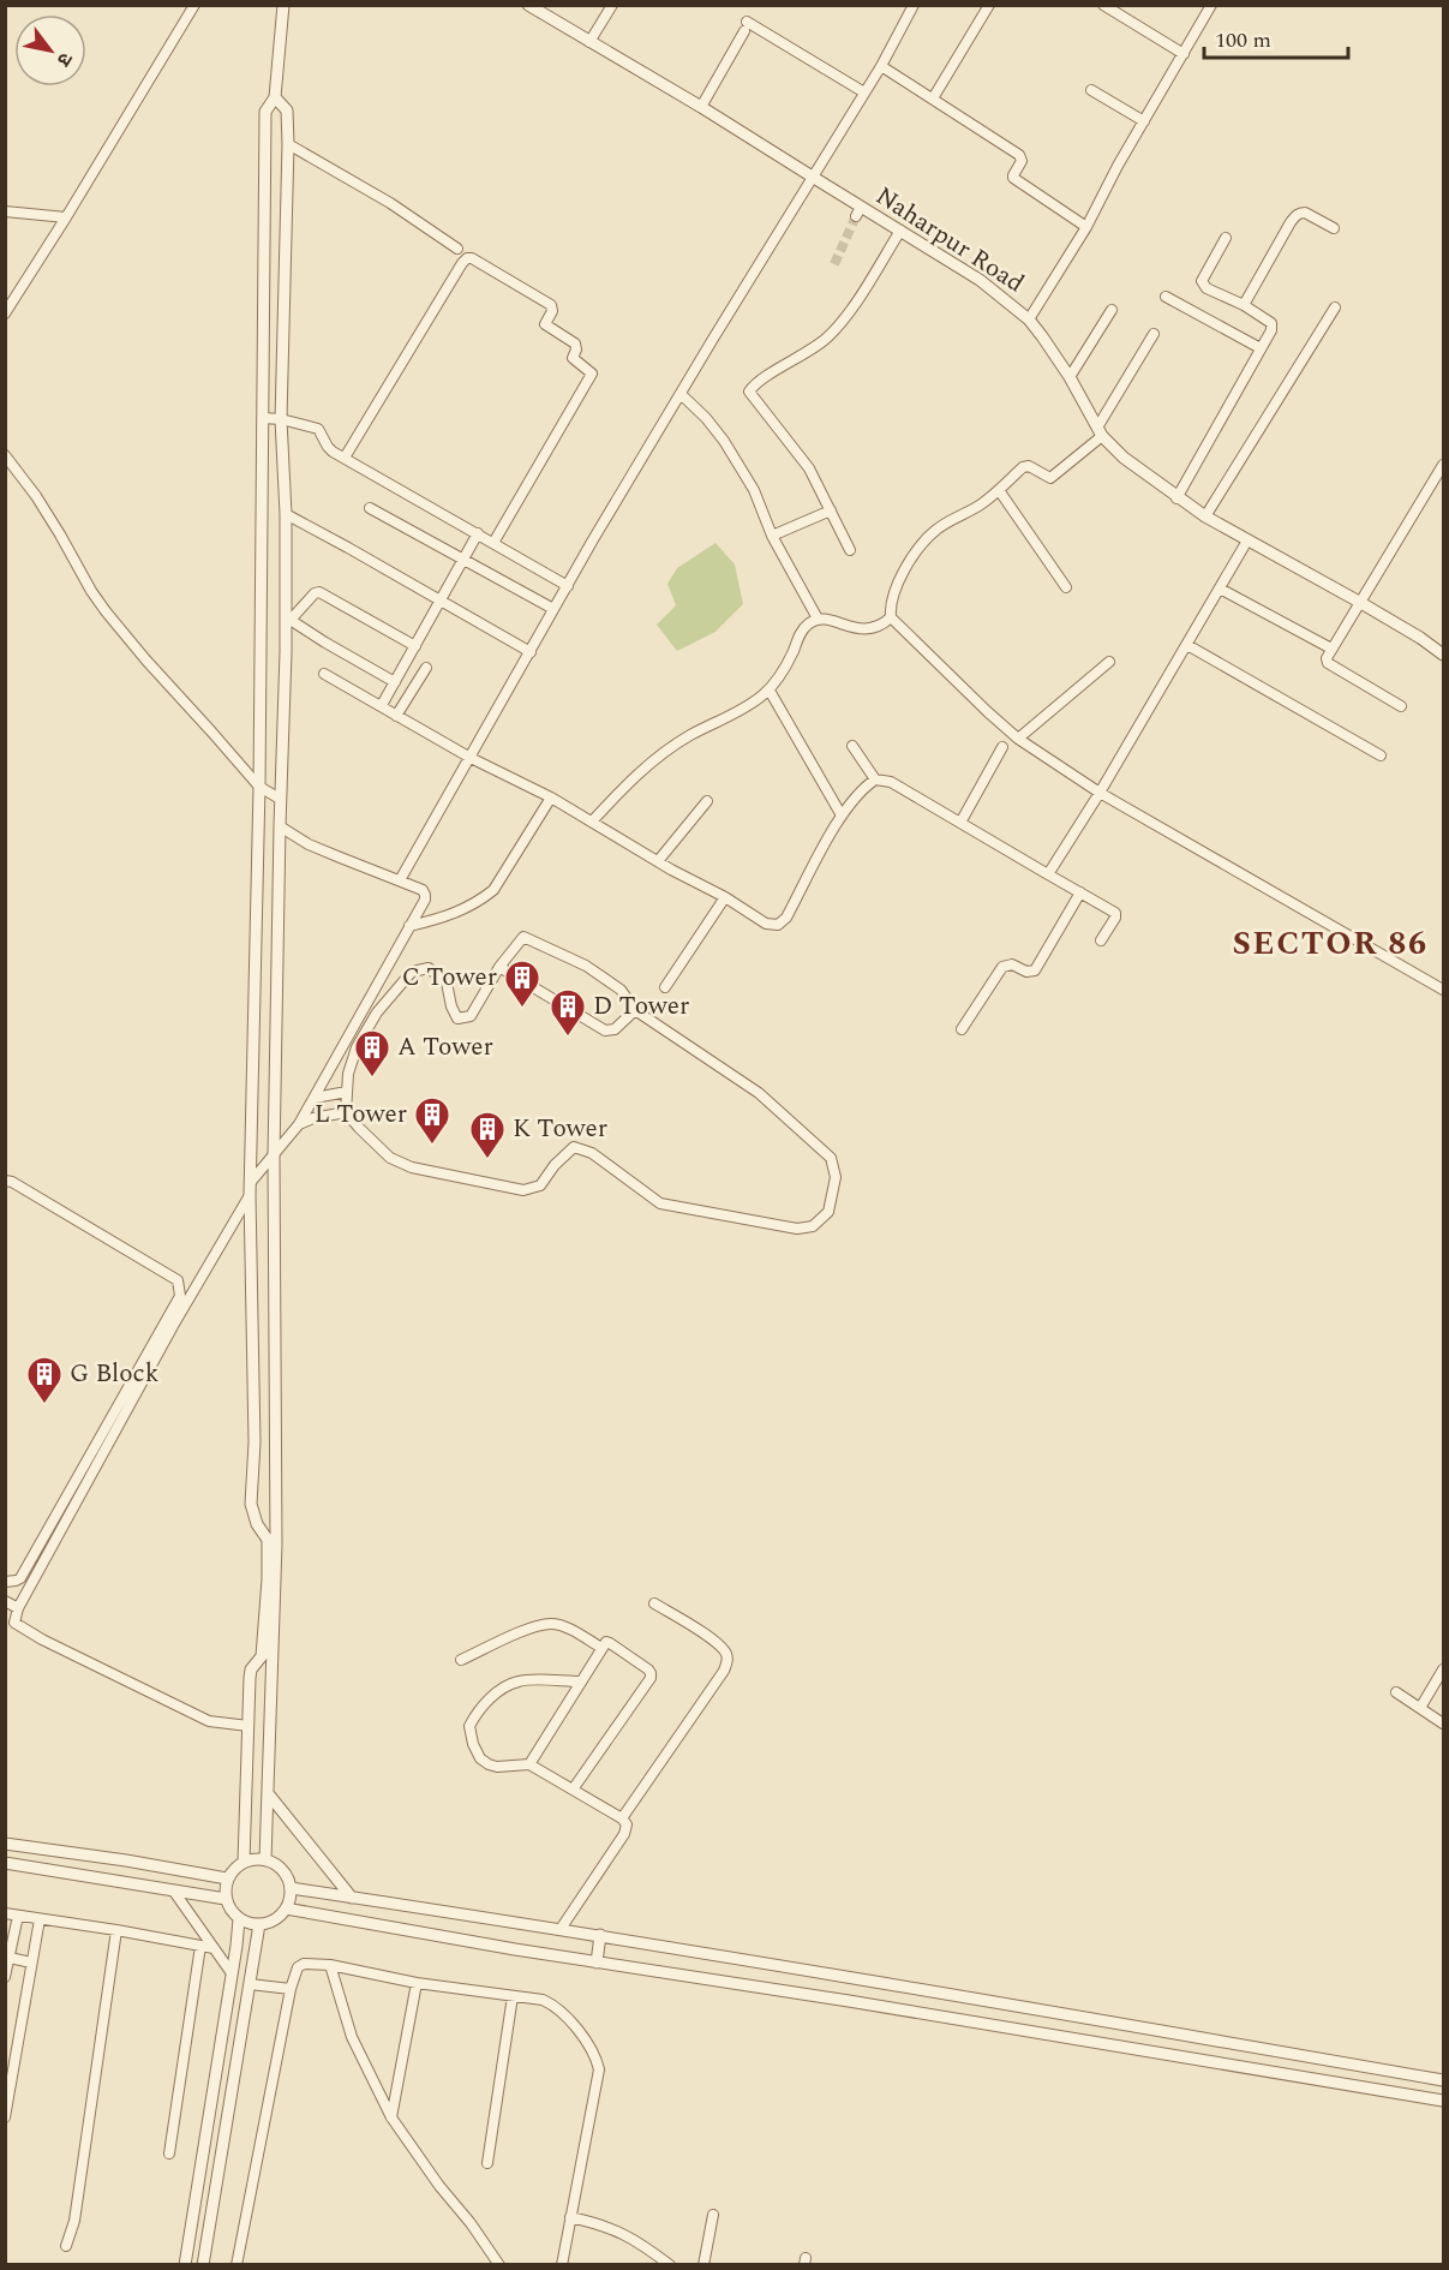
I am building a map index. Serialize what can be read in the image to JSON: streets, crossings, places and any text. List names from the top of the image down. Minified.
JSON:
{"streets":{"street":["Naharpur Road"]},"districts":["SECTOR 86"],"places":{"building":["C Tower","D Tower","A Tower","L Tower","K Tower","G Block"]},"scale_bar":"100 m","north":"bottom right"}
